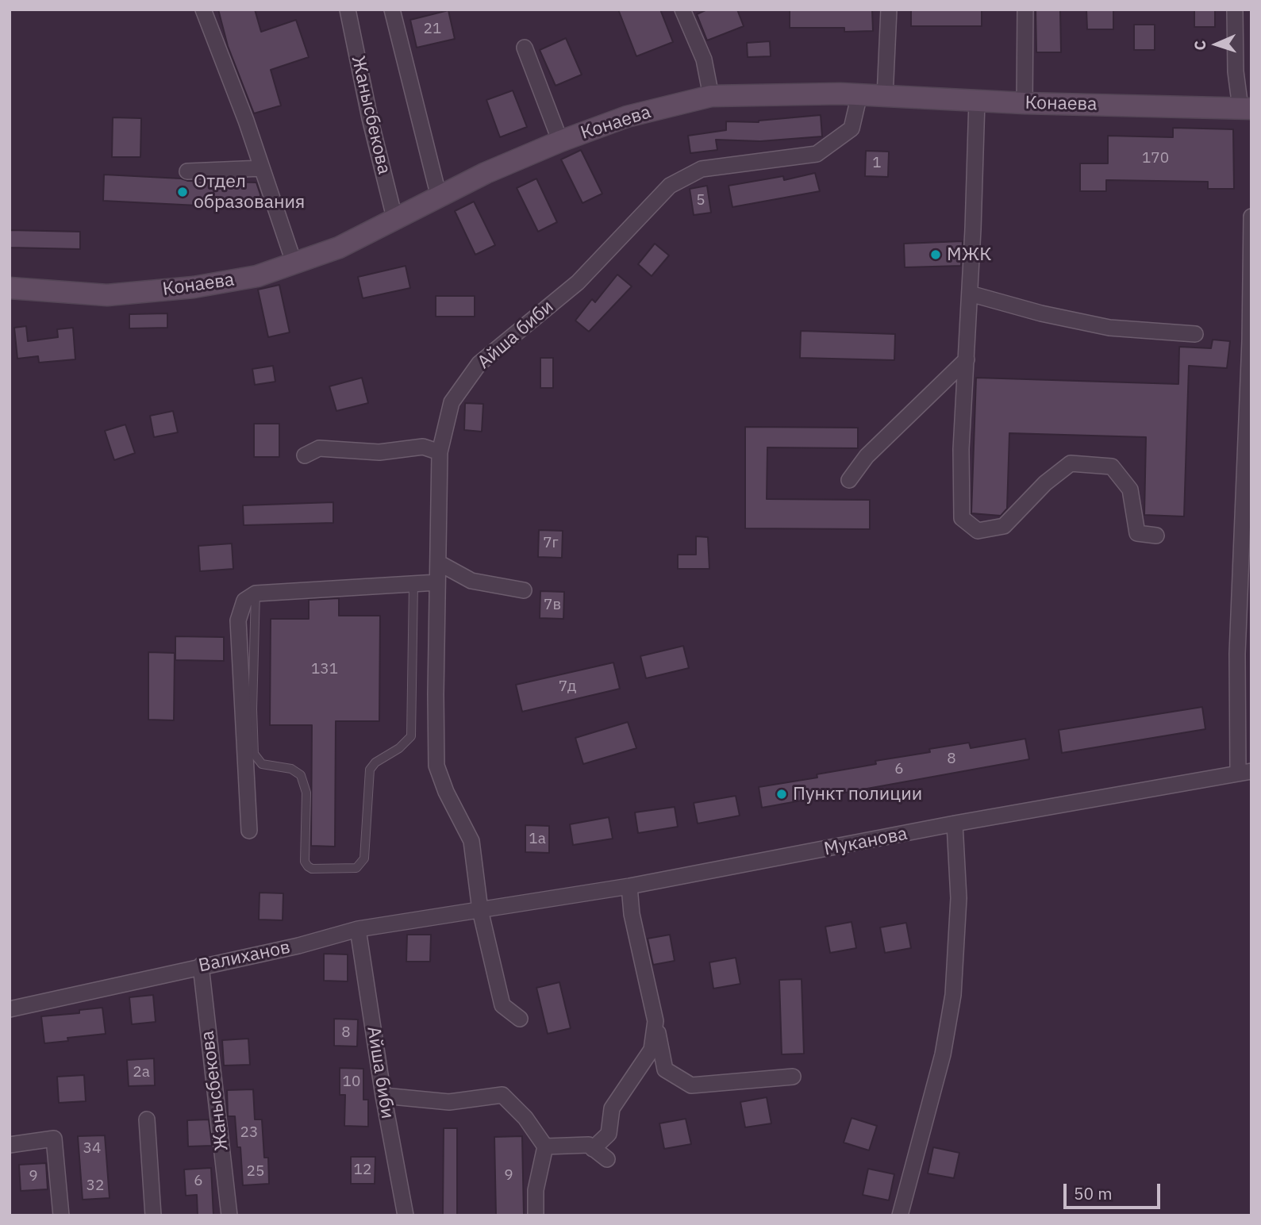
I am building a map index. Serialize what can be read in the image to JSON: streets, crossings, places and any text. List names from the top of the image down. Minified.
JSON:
{"streets":{"main road":["Конаева"],"street":["Жанысбекова","Айша биби","Муканова","Валиханов"]},"crossings":[["Конаева","Жанысбекова"],["Конаева","Айша биби"],["Жанысбекова","Валиханов"],["Айша биби","Муканова"],["Айша биби","Валиханов"],["Муканова","Валиханов"]],"places":["Отдел образования","МЖК","Пункт полиции"],"house_numbers":["21","170","1","5","7г","7в","131","7д","8","6","1а","8","2а","10","23","34","12","25","9","9","6","32"],"scale_bar":"50 m","north":"left"}
